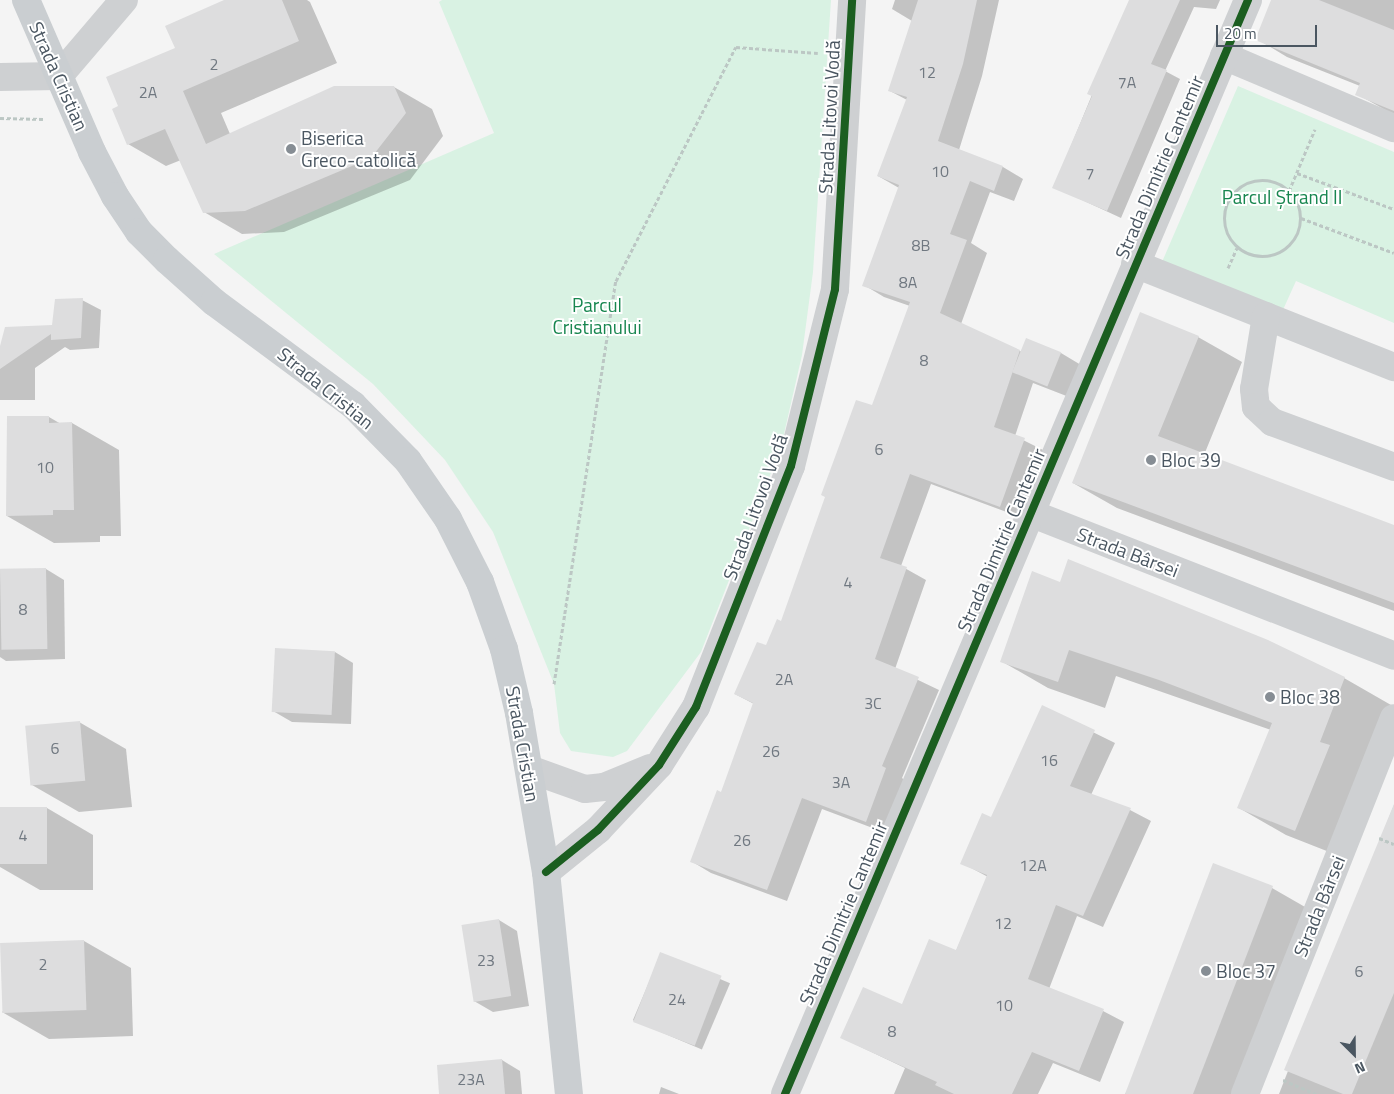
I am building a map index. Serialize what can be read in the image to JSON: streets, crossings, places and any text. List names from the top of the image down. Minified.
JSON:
{"streets":{"main road":["Strada Cristian"],"street":["Strada Litovoi Vodă","Strada Dimitrie Cantemir","Strada Bârsei"]},"crossings":[["Strada Cristian","Strada Litovoi Vodă"],["Strada Dimitrie Cantemir","Strada Bârsei"]],"parks":["Parcul Ștrand II","Parcul Cristianului"],"places":["Biserica Greco-catolică","Bloc 39","Bloc 38","Bloc 37"],"house_numbers":["2","12","7A","2A","10","7","8B","8A","8","6","10","4","8","2A","3C","6","26","16","3A","4","26","12A","12","23","2","6","24","10","8","23A"],"scale_bar":"20 m","north":"bottom right"}
